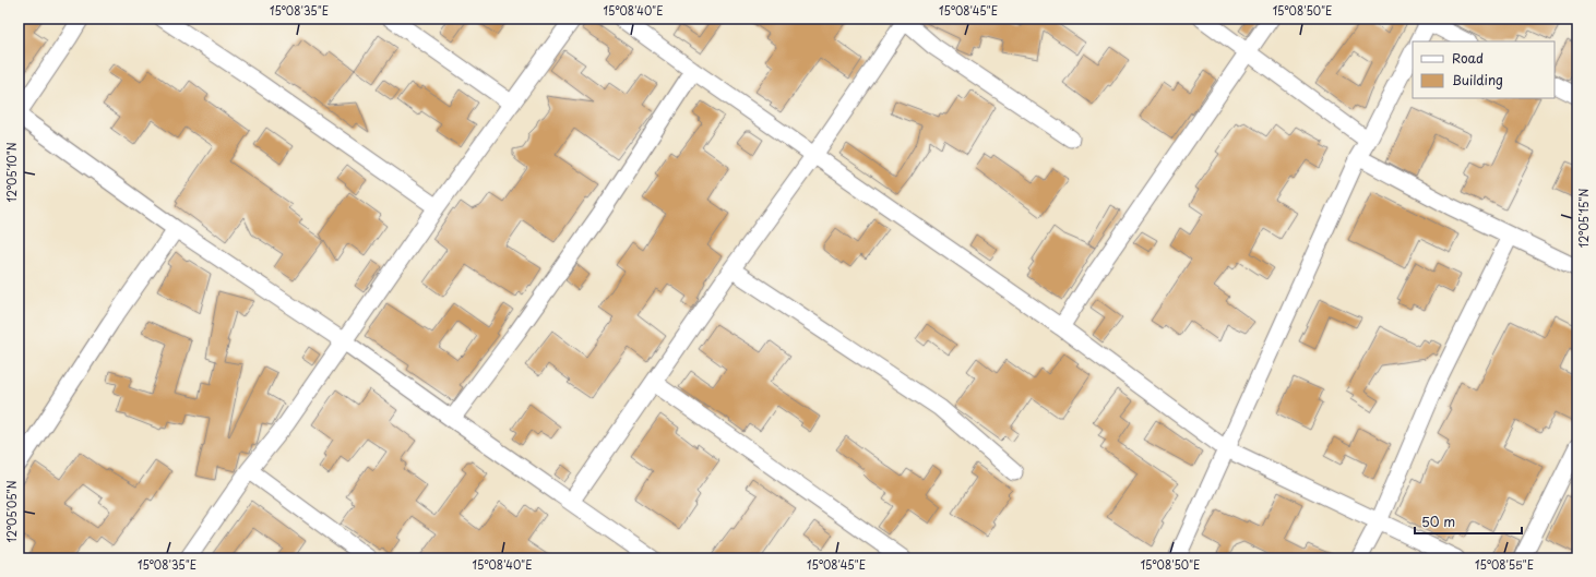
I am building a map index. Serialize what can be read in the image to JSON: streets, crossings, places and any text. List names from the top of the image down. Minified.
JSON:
{"legend":["Road","Building"],"scale_bar":"50 m","coordinates":["15°08'35\"E","15°08'40\"E","15°08'45\"E","15°08'50\"E","12°05'10\"N","12°05'15\"N","12°05'05\"N","15°08'55\"E"]}
